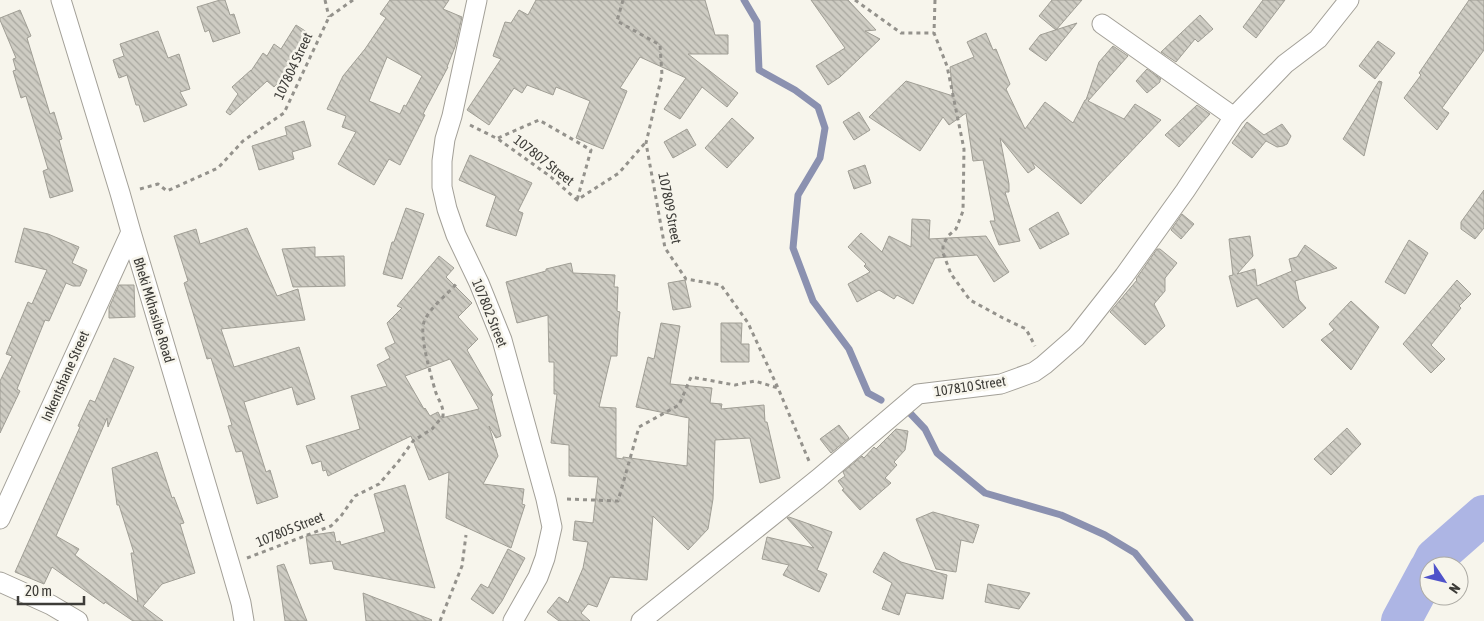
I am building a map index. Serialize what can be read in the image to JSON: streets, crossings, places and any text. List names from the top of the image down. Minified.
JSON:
{"streets":{"street":["Bheki Mkhasibe Road","107802 Street","Inkentshane Street","107810 Street"],"path":["107804 Street","107807 Street","107809 Street","107805 Street"]},"crossings":[["107804 Street","Bheki Mkhasibe Road"],["107807 Street","107809 Street"],["107807 Street","107802 Street"],["107809 Street","107810 Street"],["Bheki Mkhasibe Road","Inkentshane Street"],["Bheki Mkhasibe Road","107805 Street"],["107802 Street","107805 Street"]],"scale_bar":"20 m","north":"bottom right"}
